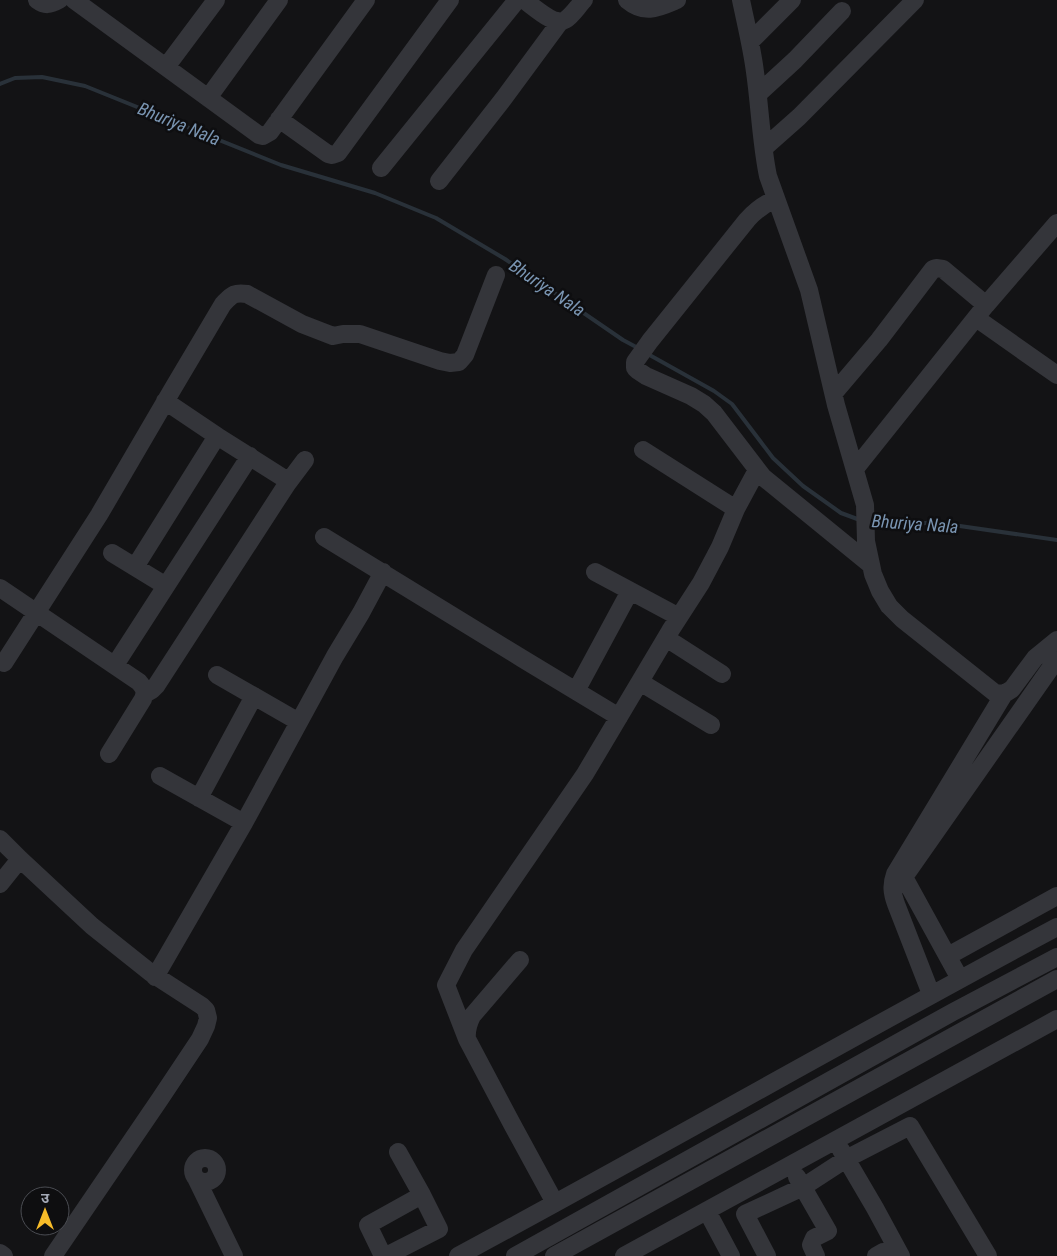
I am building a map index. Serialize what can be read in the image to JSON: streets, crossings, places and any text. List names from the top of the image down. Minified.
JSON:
{"water":["Bhuriya Nala"],"north":"top"}
